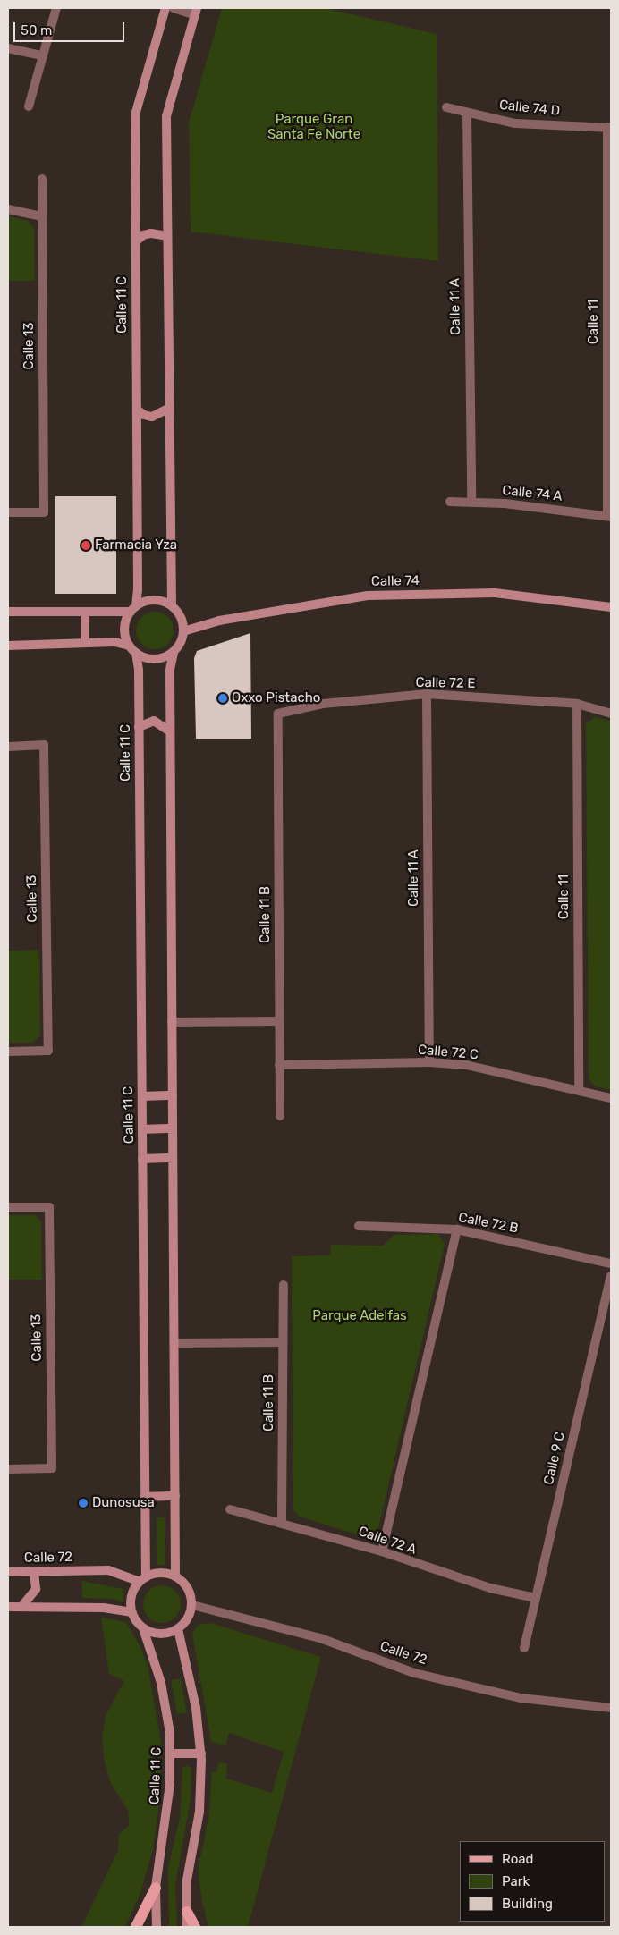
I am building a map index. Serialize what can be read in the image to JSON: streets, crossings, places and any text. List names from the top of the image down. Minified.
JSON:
{"streets":{"main road":["Calle 11 C","Calle 74","Calle 72"],"street":["Calle 74 D","Calle 11 A","Calle 11","Calle 13","Calle 74 A","Calle 72 E","Calle 11 B","Calle 72 C","Calle 72 B","Calle 9 C","Calle 72 A"]},"crossings":[["Calle 74 D","Calle 11 A"],["Calle 74 D","Calle 11"],["Calle 11 C","Calle 74"],["Calle 11 C","Calle 72"],["Calle 11 A","Calle 74 A"],["Calle 11 A","Calle 72 E"],["Calle 11 A","Calle 72 C"],["Calle 11","Calle 74 A"],["Calle 11","Calle 72 E"],["Calle 11","Calle 72 C"],["Calle 72 E","Calle 11 B"],["Calle 11 B","Calle 72 C"],["Calle 11 B","Calle 72 A"],["Calle 9 C","Calle 72 A"]],"parks":["Parque Gran Santa Fe Norte","Parque Adelfas"],"places":["Farmacia Yza","Oxxo Pistacho","Dunosusa"],"legend":["Road","Park","Building"],"scale_bar":"50 m"}
